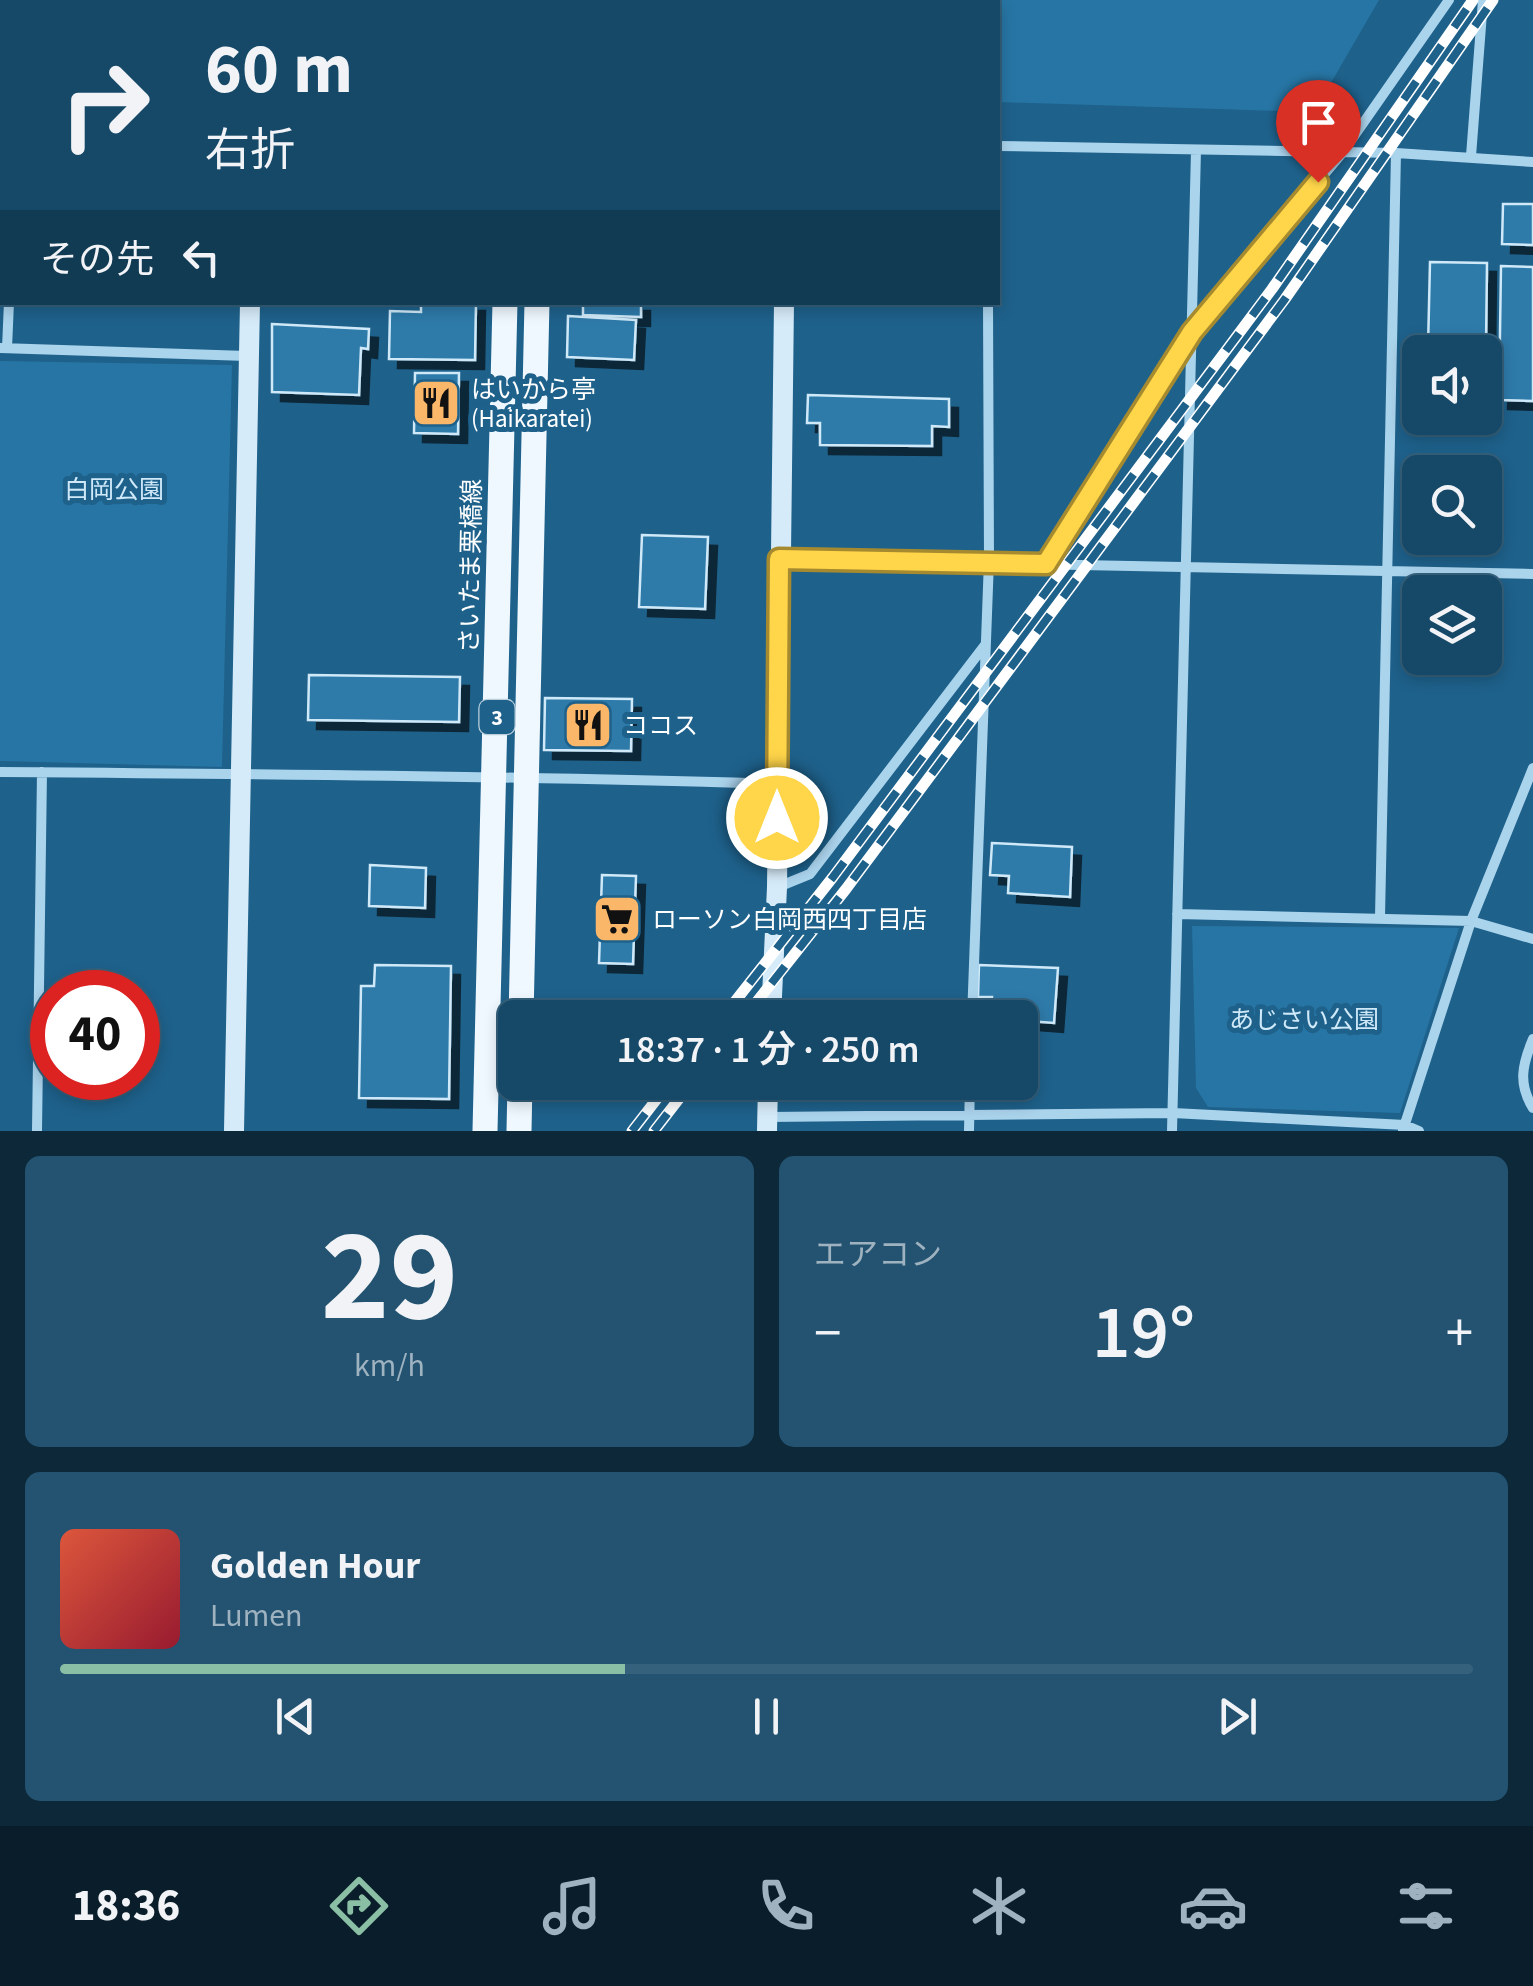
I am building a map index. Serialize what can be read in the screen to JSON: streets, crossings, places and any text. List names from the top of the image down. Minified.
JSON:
{"streets":{"main road":["さいたま栗橋線","3"]},"parks":["白岡公園","あじさい公園"],"places":{"restaurant":["はいから亭 (Haikaratei)","ココス"],"supermarket":["ローソン白岡西四丁目店"]},"page":{"turn":["60 m","右折"],"then":"その先","limit":"40","trip":"18:37 · 1 分 · 250 m","tile":[["29","km/h"],"エアコン"],"heat":["−","19°","+"],"song":["Golden Hour","Lumen"],"tabs":"18:36"}}
